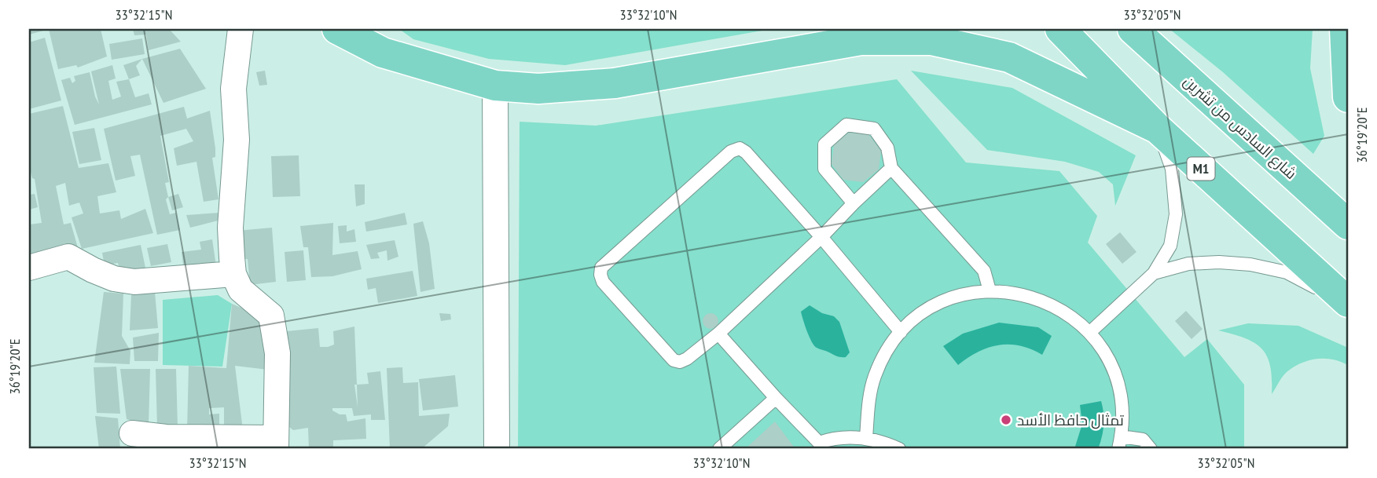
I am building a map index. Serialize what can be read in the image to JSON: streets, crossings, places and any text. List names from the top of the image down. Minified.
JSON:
{"streets":{"highway":["شارع السادس من تشرين","M1"]},"places":["تمثال حافظ الأسد"],"coordinates":["33°32'15\"N","33°32'10\"N","33°32'05\"N","36°19'20\"E"]}
